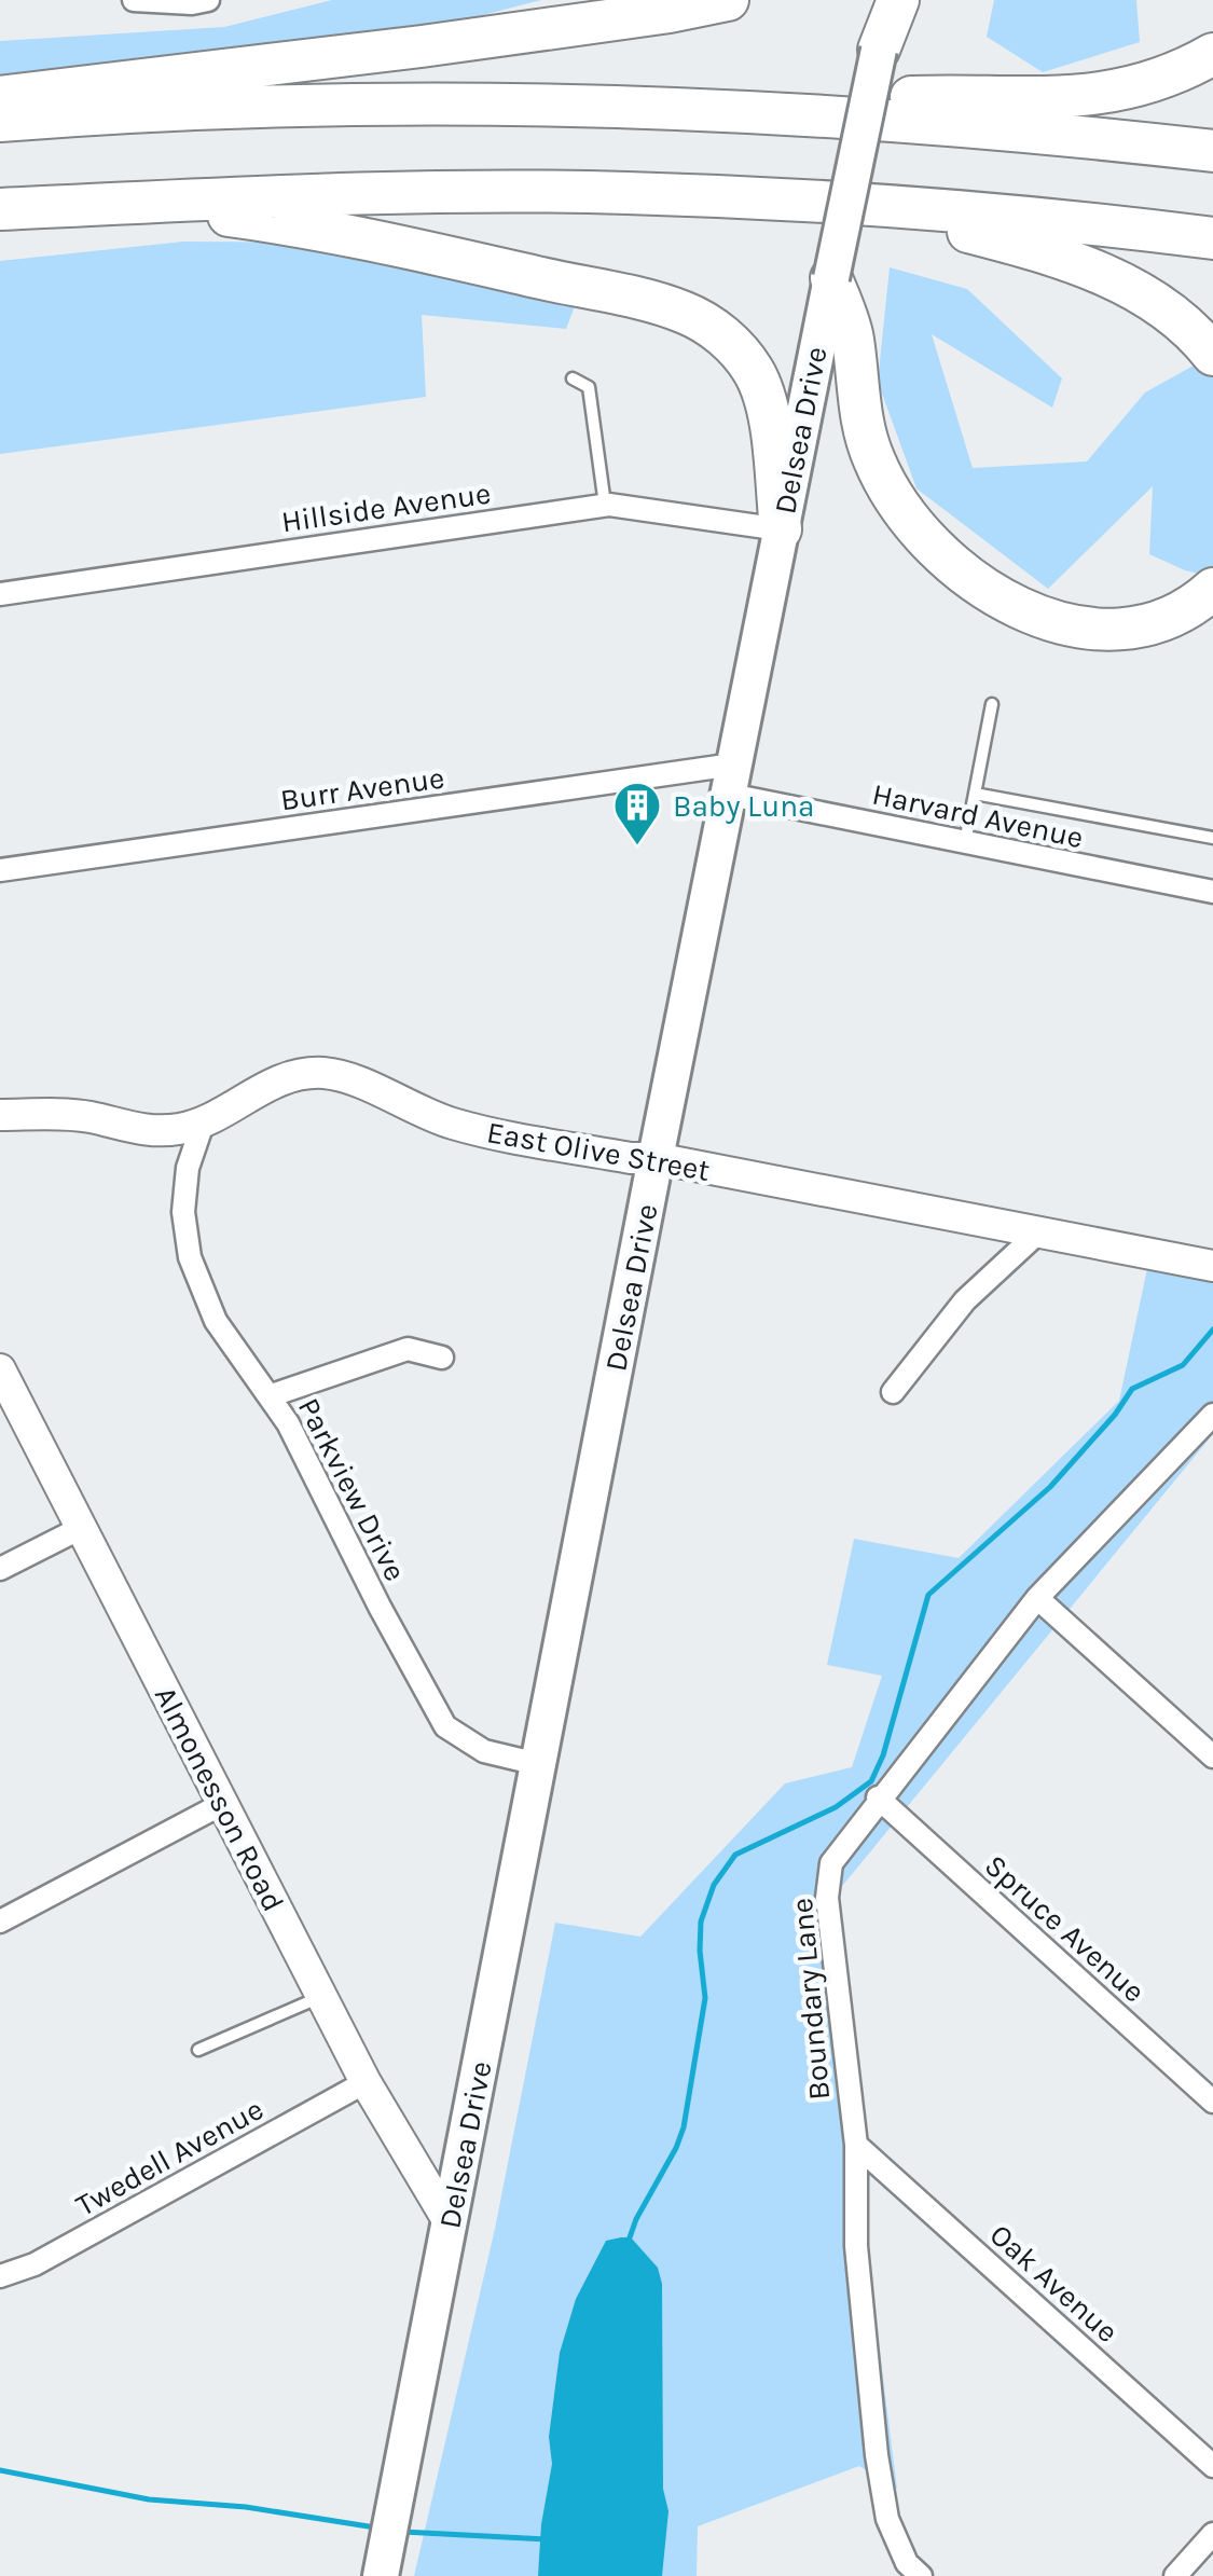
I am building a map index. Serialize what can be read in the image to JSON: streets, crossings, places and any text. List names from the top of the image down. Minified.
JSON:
{"streets":{"main road":["Delsea Drive"],"street":["Hillside Avenue","Burr Avenue","Harvard Avenue","East Olive Street","Parkview Drive","Almonesson Road","Spruce Avenue","Boundary Lane","Twedell Avenue","Oak Avenue"]},"crossings":[["Delsea Drive","Hillside Avenue"],["Delsea Drive","Burr Avenue"],["Delsea Drive","Harvard Avenue"],["Delsea Drive","East Olive Street"],["Delsea Drive","Parkview Drive"],["Delsea Drive","Almonesson Road"],["Burr Avenue","Harvard Avenue"],["East Olive Street","Parkview Drive"],["Almonesson Road","Twedell Avenue"],["Spruce Avenue","Boundary Lane"],["Boundary Lane","Oak Avenue"]],"places":{"building":["Baby Luna"]}}
